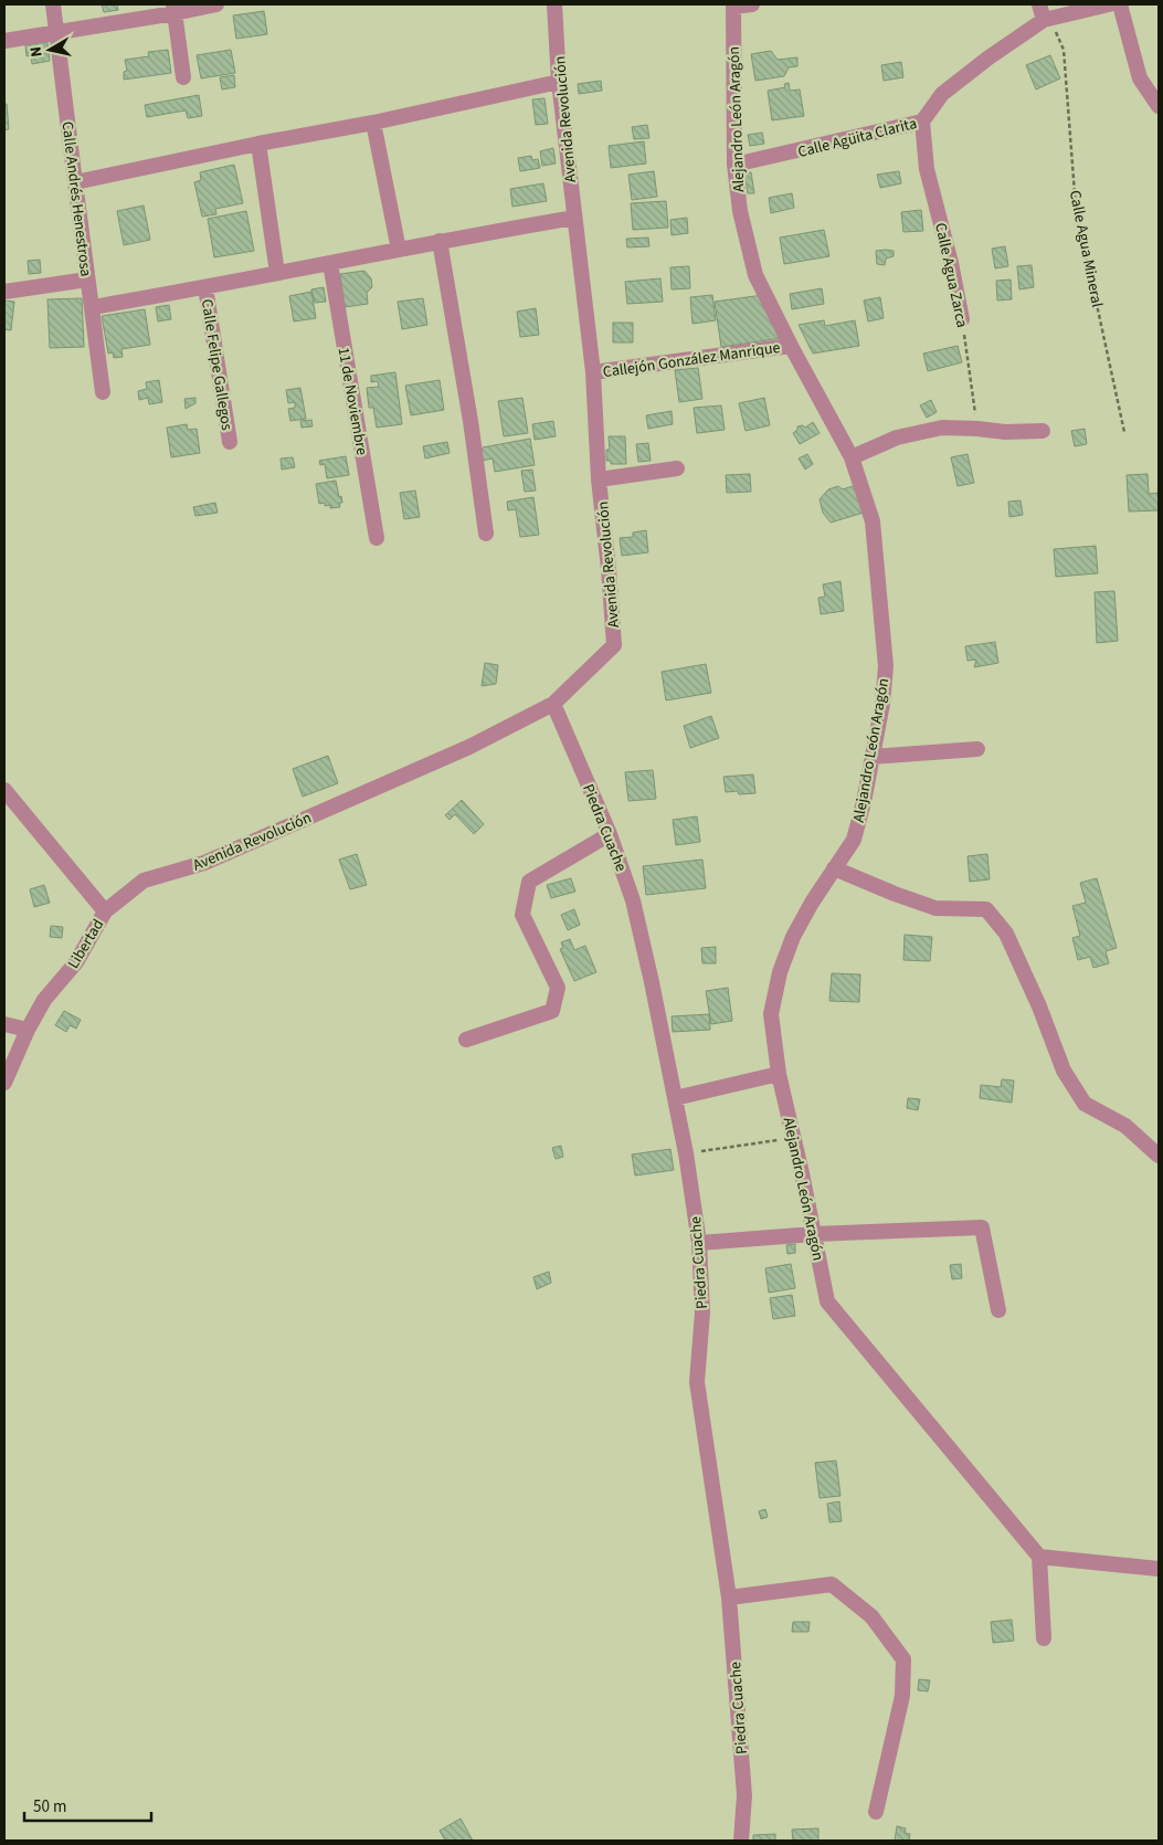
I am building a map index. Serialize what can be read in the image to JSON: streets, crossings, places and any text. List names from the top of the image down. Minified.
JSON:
{"streets":{"street":["Avenida Revolución","Alejandro León Aragón","Calle Agüita Clarita","Calle Andrés Henestrosa","Calle Agua Zarca","Callejón González Manrique","Calle Felipe Gallegos","11 de Noviembre","Piedra Cuache","Libertad"],"path":["Calle Agua Mineral"]},"crossings":[["Avenida Revolución","Callejón González Manrique"],["Avenida Revolución","Piedra Cuache"],["Avenida Revolución","Libertad"],["Alejandro León Aragón","Calle Agüita Clarita"],["Alejandro León Aragón","Callejón González Manrique"],["Calle Agüita Clarita","Calle Agua Mineral"],["Calle Agüita Clarita","Calle Agua Zarca"]],"scale_bar":"50 m","north":"left"}
